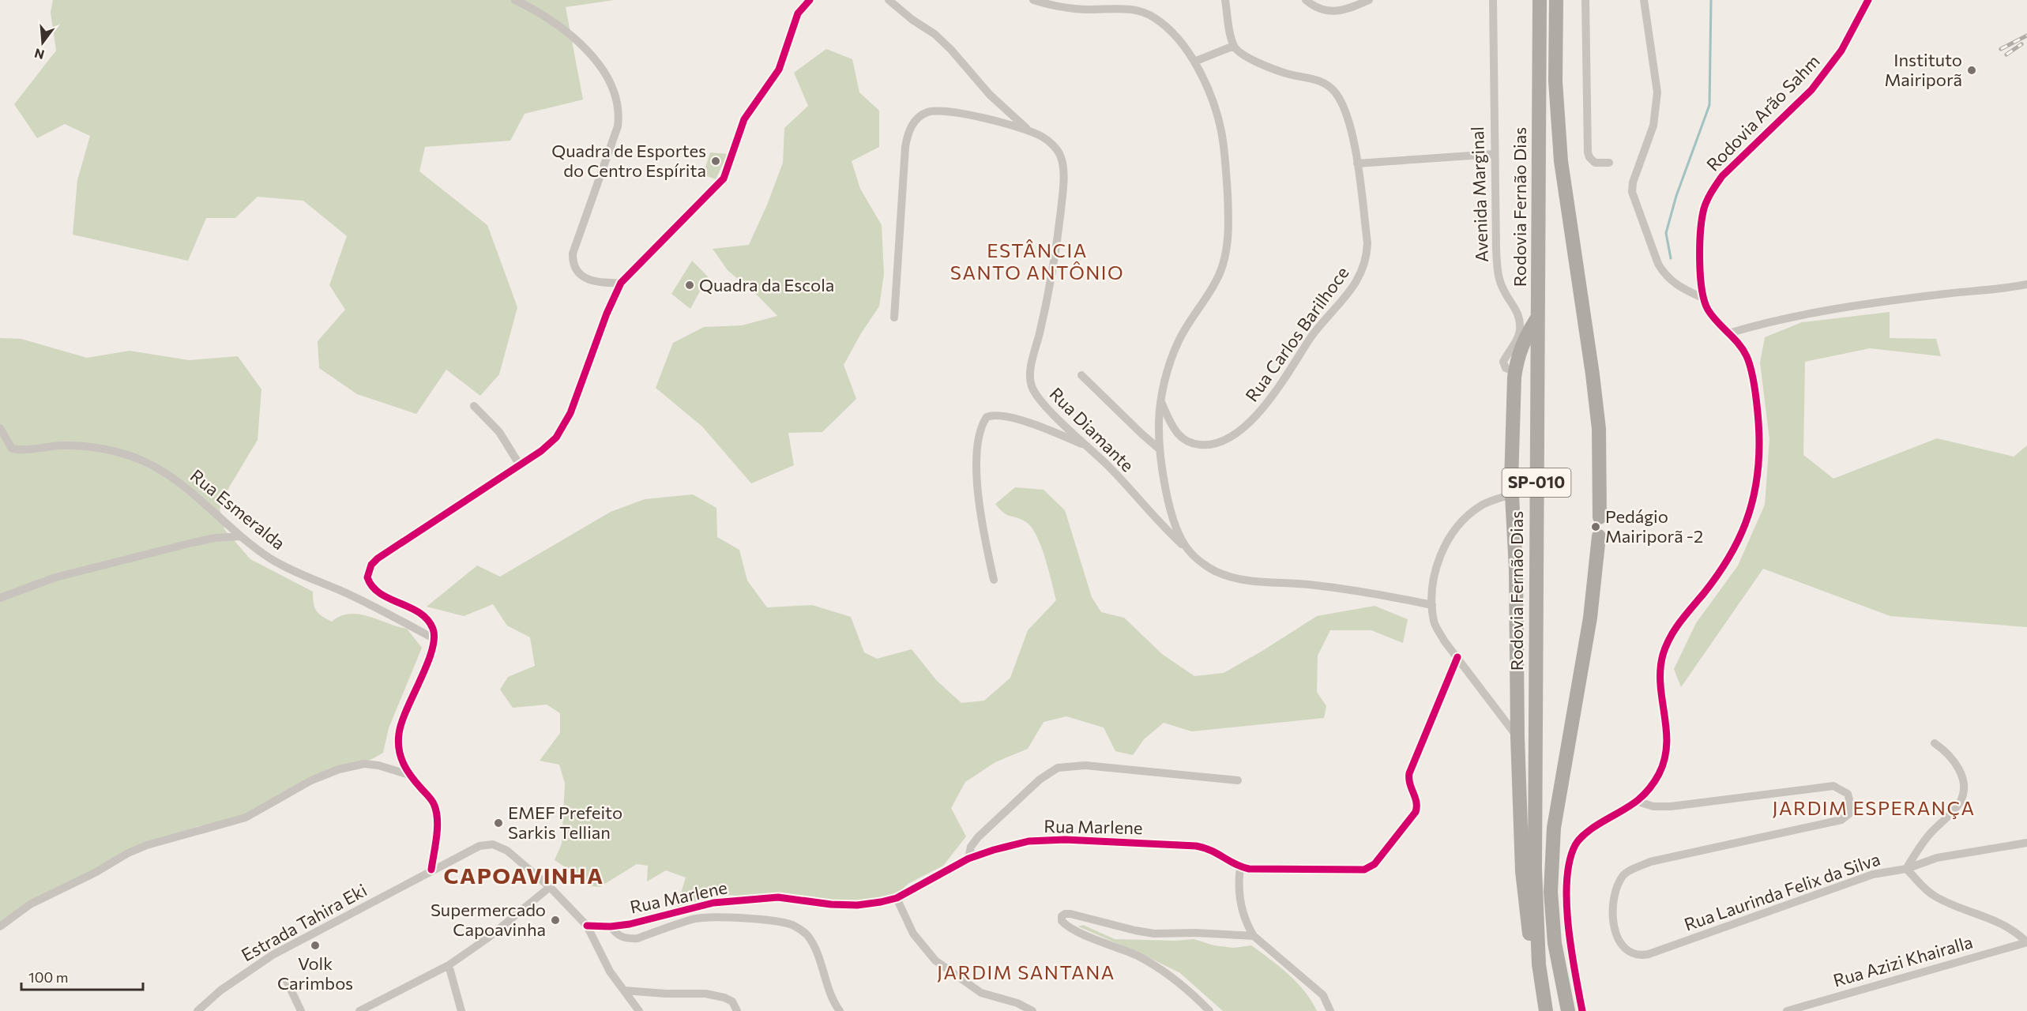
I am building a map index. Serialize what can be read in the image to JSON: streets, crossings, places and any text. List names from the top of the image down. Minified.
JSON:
{"streets":{"highway":["Rodovia Fernão Dias","SP-010"],"street":["Rodovia Arão Sahm","Avenida Marginal","Rua Carlos Barilhoce","Rua Diamante","Rua Esmeralda","Rua Marlene","Rua Laurinda Felix da Silva","Estrada Tahira Eki","Rua Azizi Khairalla"]},"crossings":[["Rodovia Arão Sahm","Rua Laurinda Felix da Silva"],["Rua Marlene","Estrada Tahira Eki"]],"districts":["ESTÂNCIA SANTO ANTÔNIO","JARDIM ESPERANÇA","CAPOAVINHA","JARDIM SANTANA"],"places":["Instituto Mairiporã","Quadra de Esportes do Centro Espírita","Quadra da Escola","Pedágio Mairiporã -2","EMEF Prefeito Sarkis Tellian","Supermercado Capoavinha","Volk Carimbos"],"scale_bar":"100 m","north":"bottom"}
